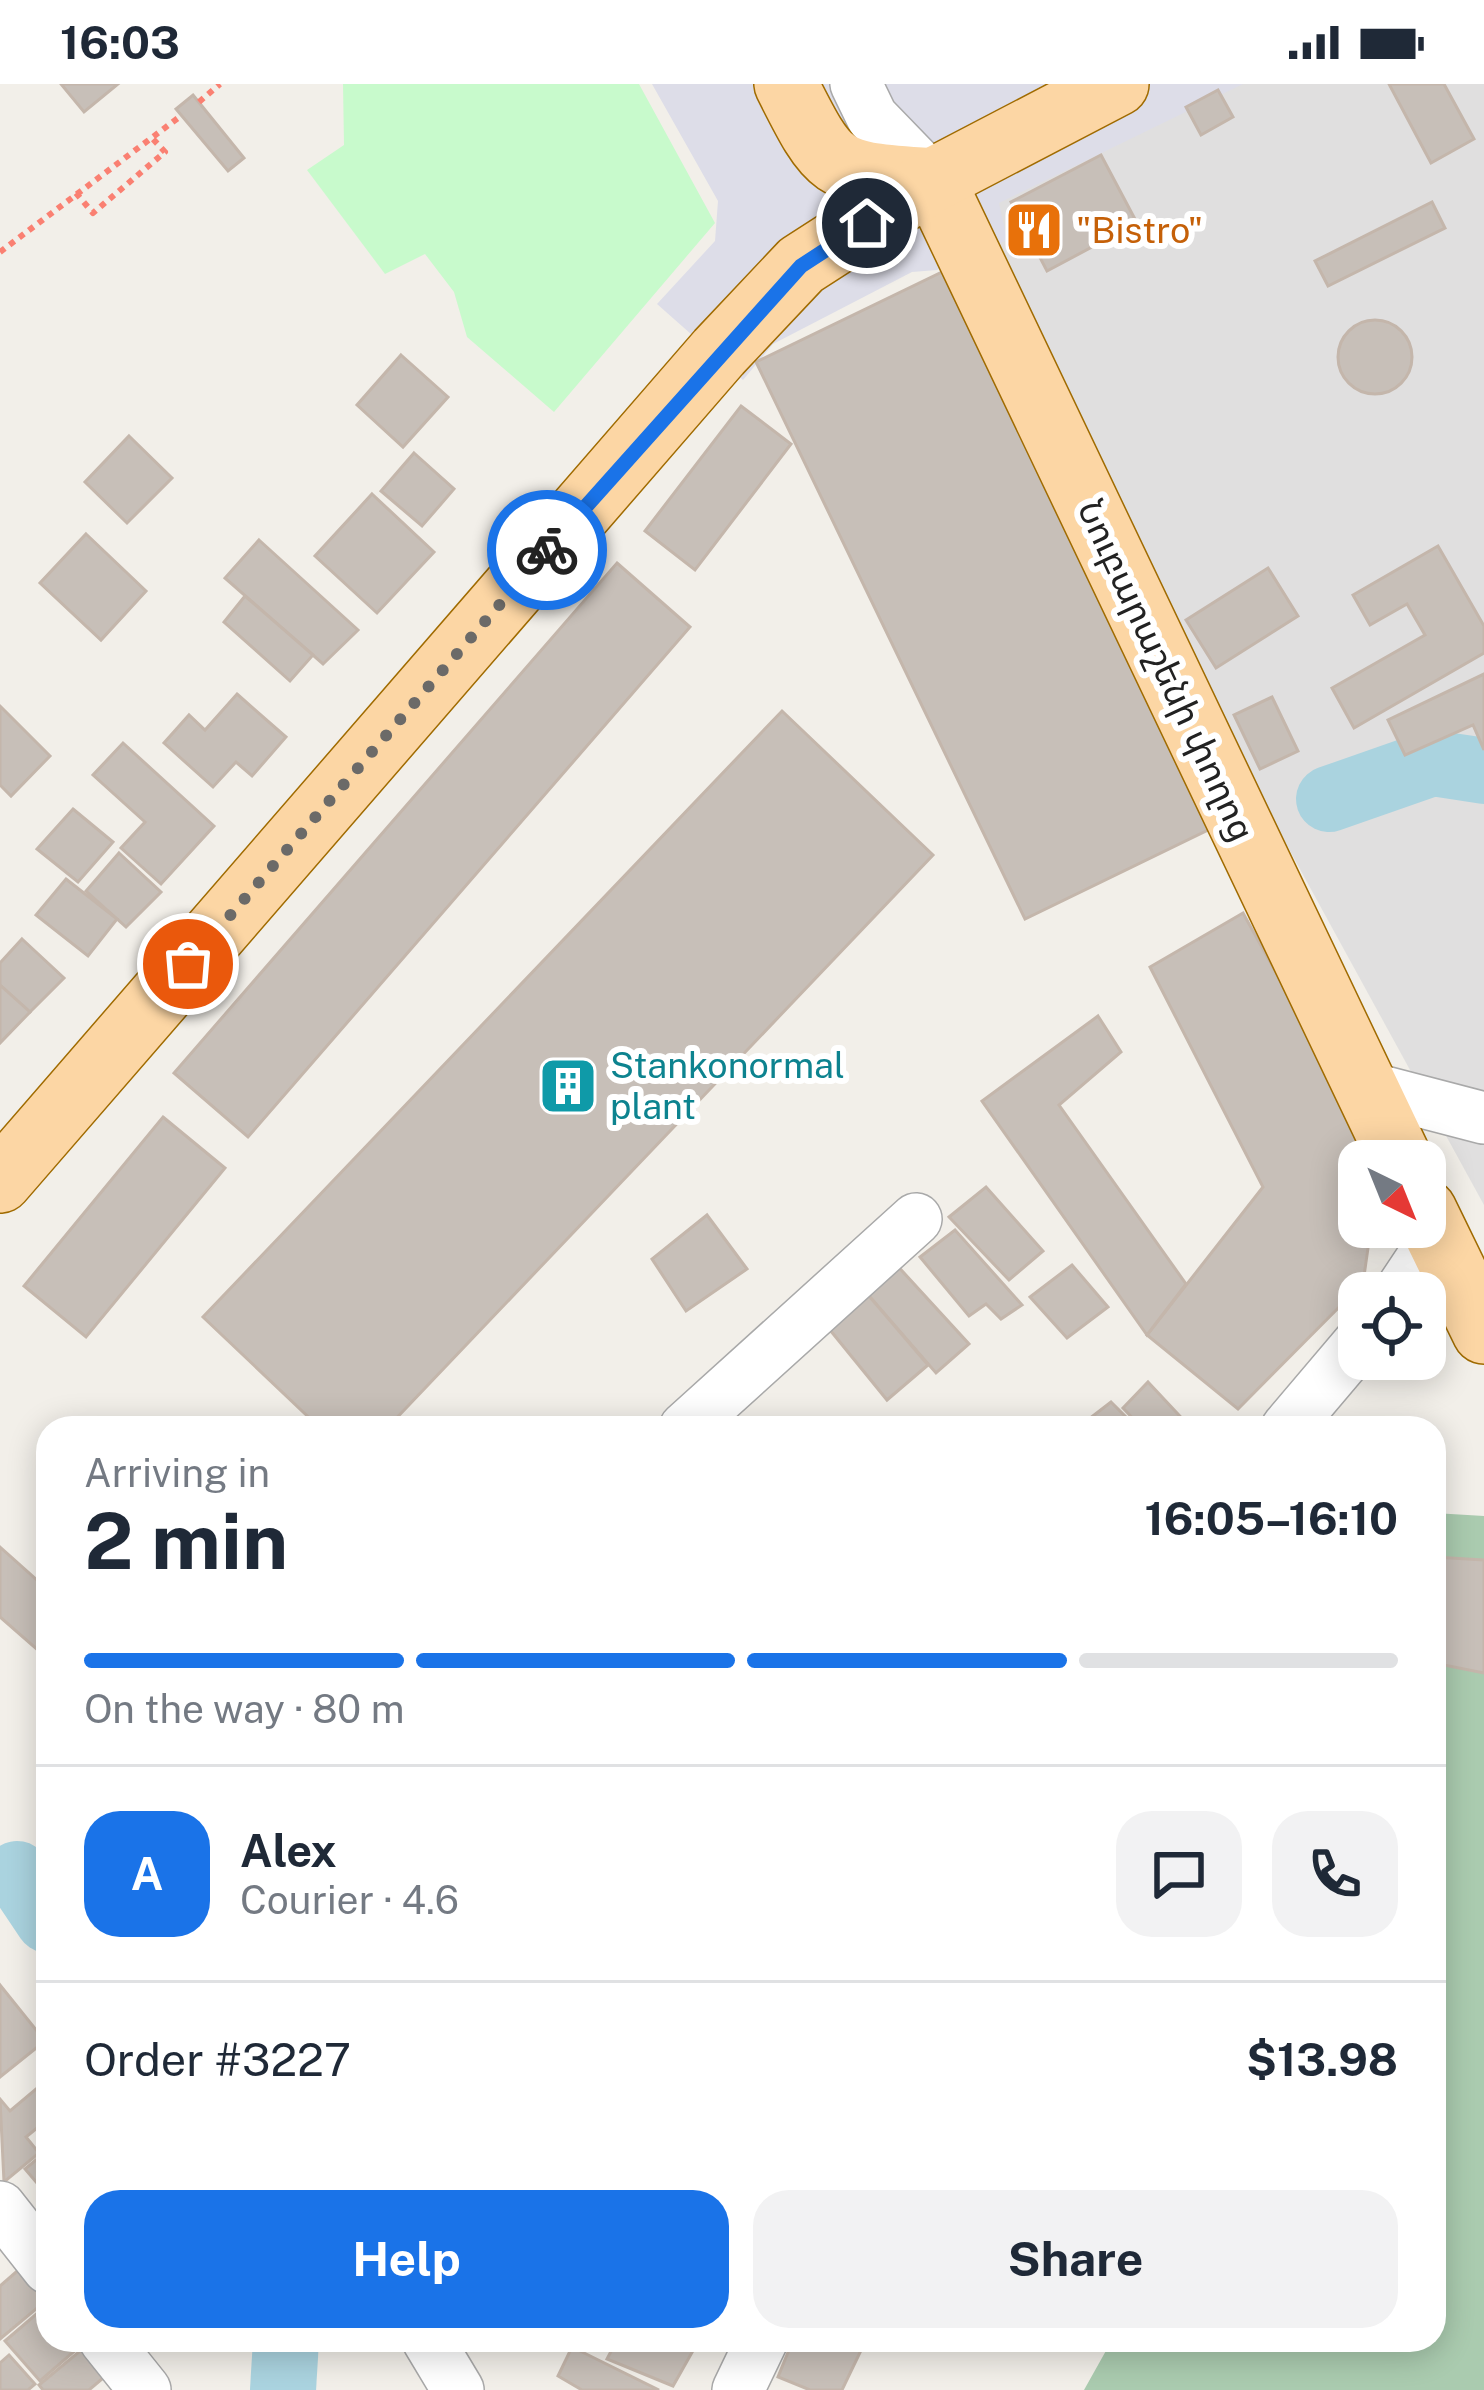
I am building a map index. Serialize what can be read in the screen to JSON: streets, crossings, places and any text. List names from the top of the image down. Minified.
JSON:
{"streets":{"main road":["Նուբարաշենի փողոց"]},"places":{"restaurant":["\"Bistro\""],"building":["Stankonormal plant"]},"north":"bottom right","page":{"status":"16:03","heading":["2 min","Arriving in","16:05–16:10"],"panel":["Alex","Courier · 4.6","Order #3227","$13.98"],"bar":"On the way · 80 m","round":"A","buttons":["Help","Share"]}}
